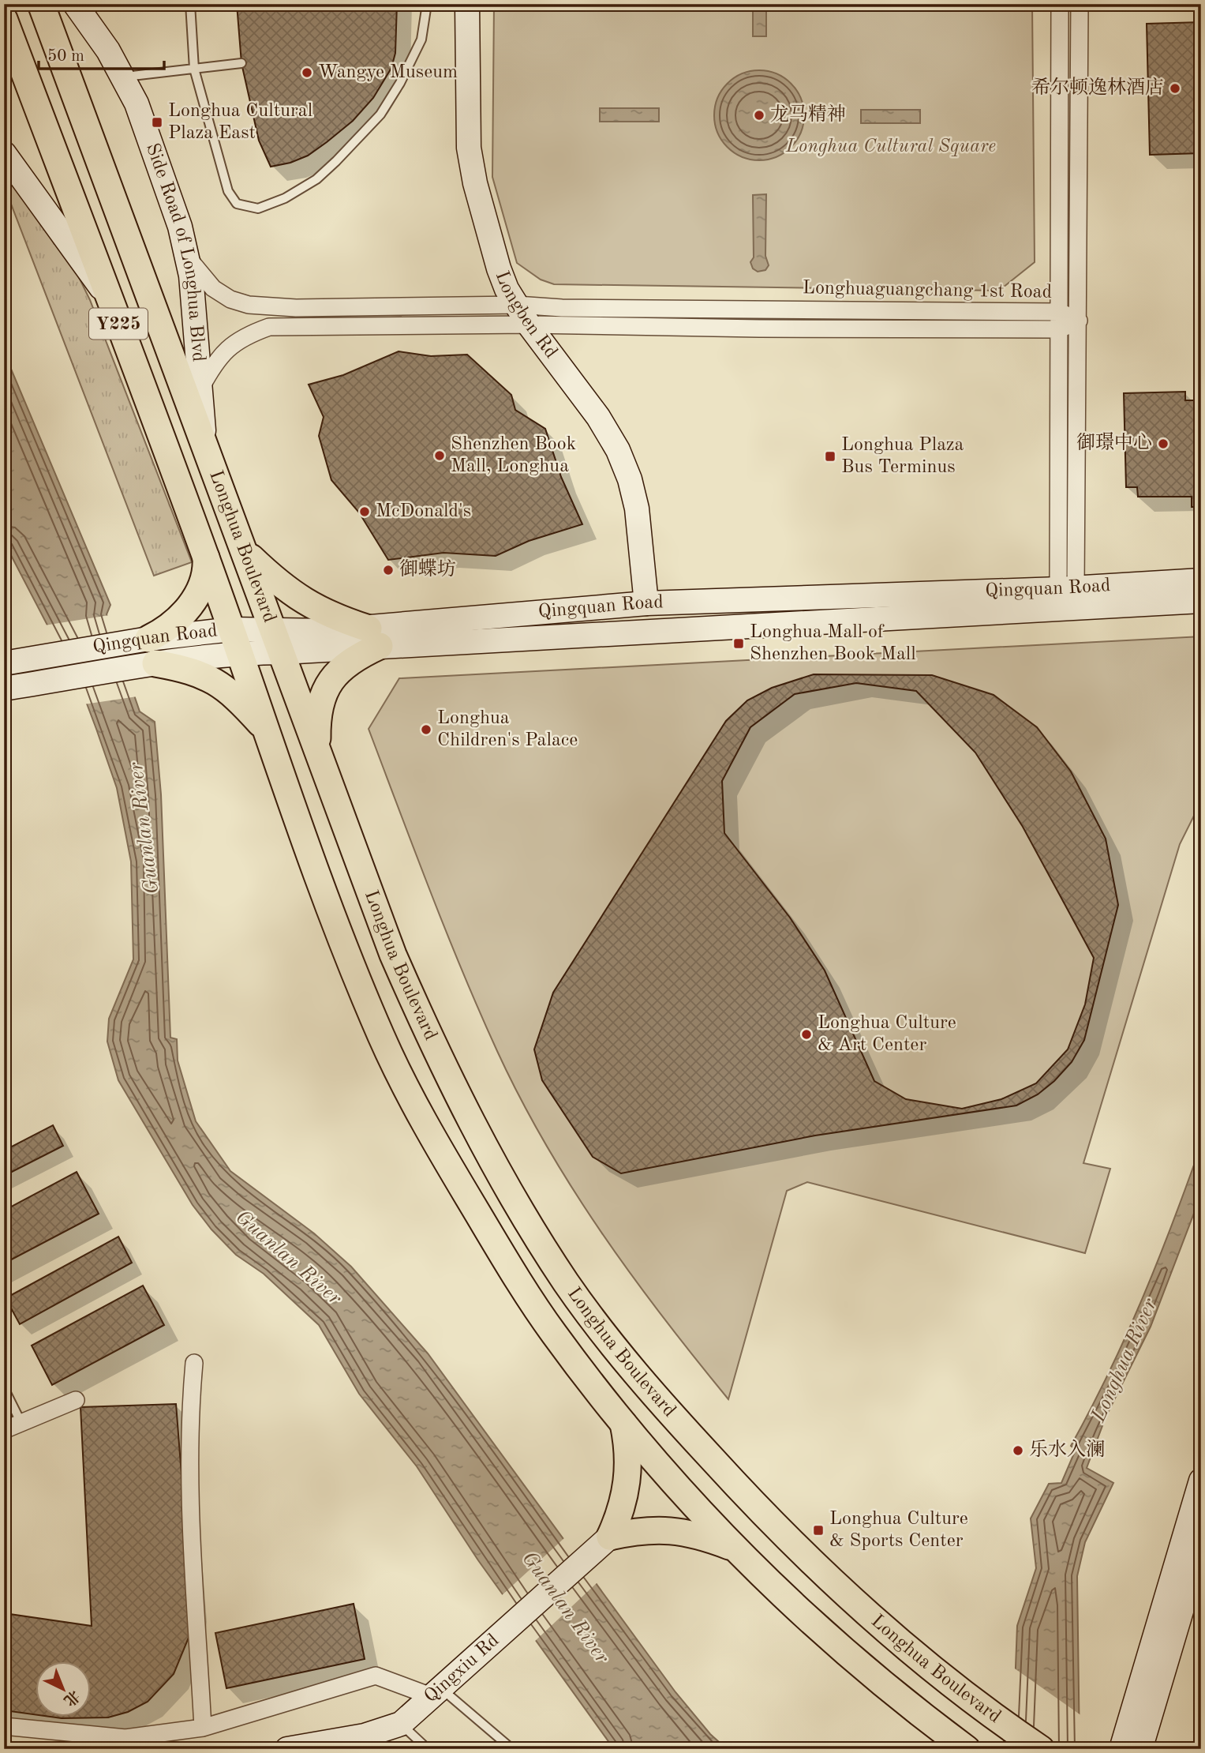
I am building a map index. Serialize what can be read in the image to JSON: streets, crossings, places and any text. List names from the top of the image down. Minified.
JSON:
{"streets":{"main road":["Side Road of Longhua Blvd","Longben Rd","Y225","Longhua Boulevard","Qingquan Road","Qingxiu Rd"],"street":["Longhuaguangchang 1st Road"]},"crossings":[["Side Road of Longhua Blvd","Longhuaguangchang 1st Road"],["Side Road of Longhua Blvd","Longhua Boulevard"],["Longhuaguangchang 1st Road","Longben Rd"],["Longben Rd","Qingquan Road"],["Longhua Boulevard","Qingquan Road"]],"water":["Guanlan River","Longhua River"],"parks":["Longhua Cultural Square"],"places":{"other":["Wangye Museum","希尔顿逸林酒店","龙马精神","御璟中心","Shenzhen Book Mall, Longhua","McDonald's","御蝶坊","Longhua Children's Palace","Longhua Culture & Art Center","乐水入澜"],"transit":["Longhua Cultural Plaza East","Longhua Plaza Bus Terminus","Longhua Mall of Shenzhen Book Mall","Longhua Culture & Sports Center"]},"scale_bar":"50 m","north":"bottom right"}
